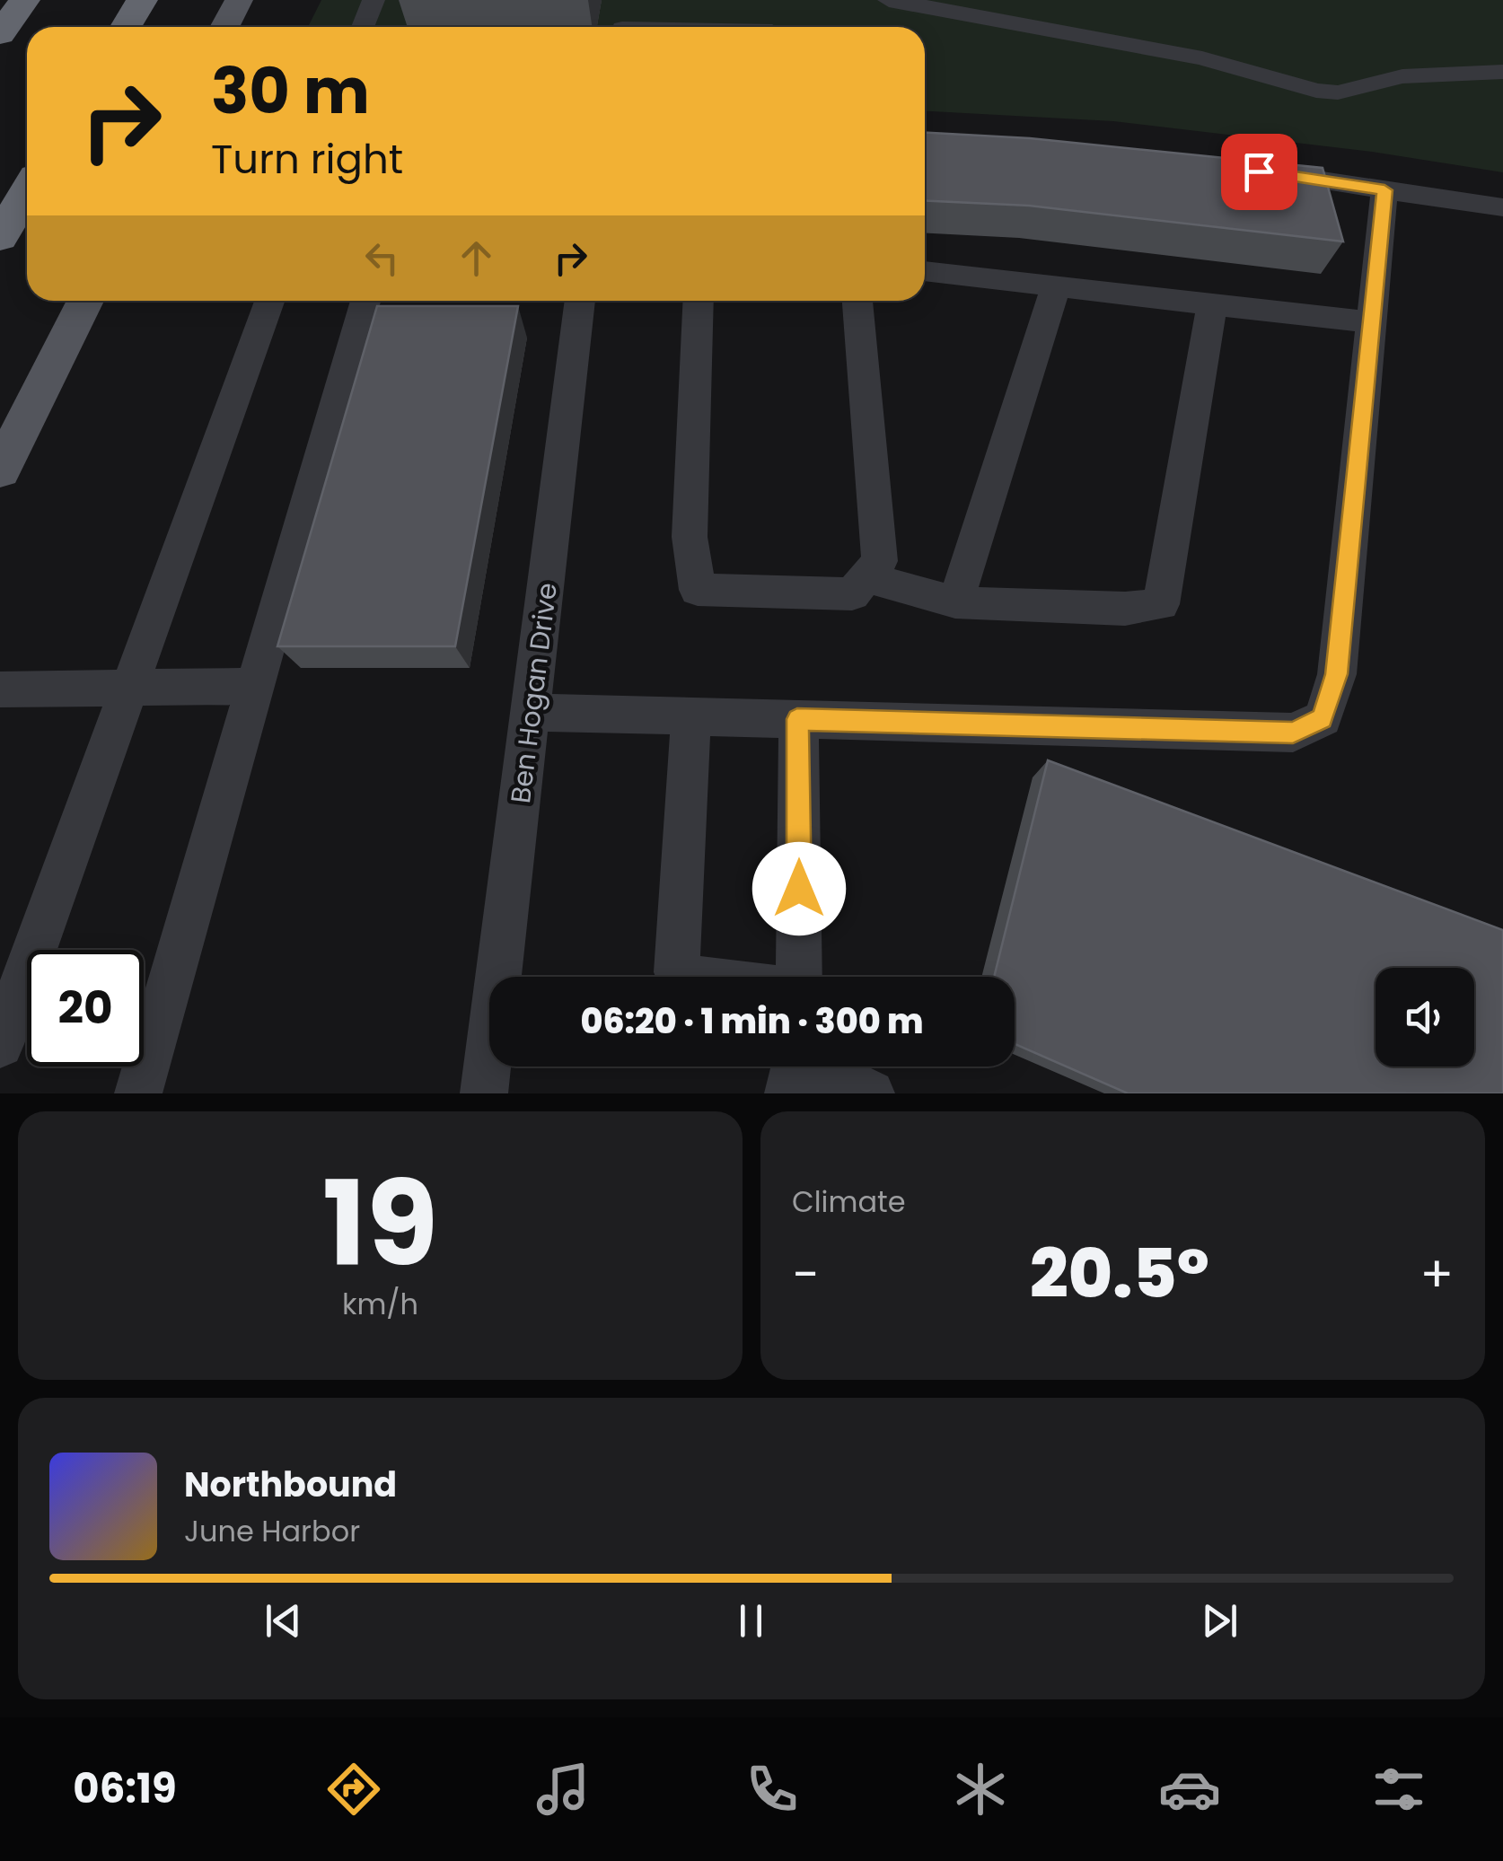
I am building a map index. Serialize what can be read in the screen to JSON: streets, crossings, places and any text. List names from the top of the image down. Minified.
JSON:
{"streets":{"street":["Ben Hogan Drive"]},"page":{"turn":["30 m","Turn right"],"limit":"20","trip":"06:20 · 1 min · 300 m","tile":[["19","km/h"],"Climate"],"heat":["−","20.5°","+"],"song":["Northbound","June Harbor"],"tabs":"06:19"}}
